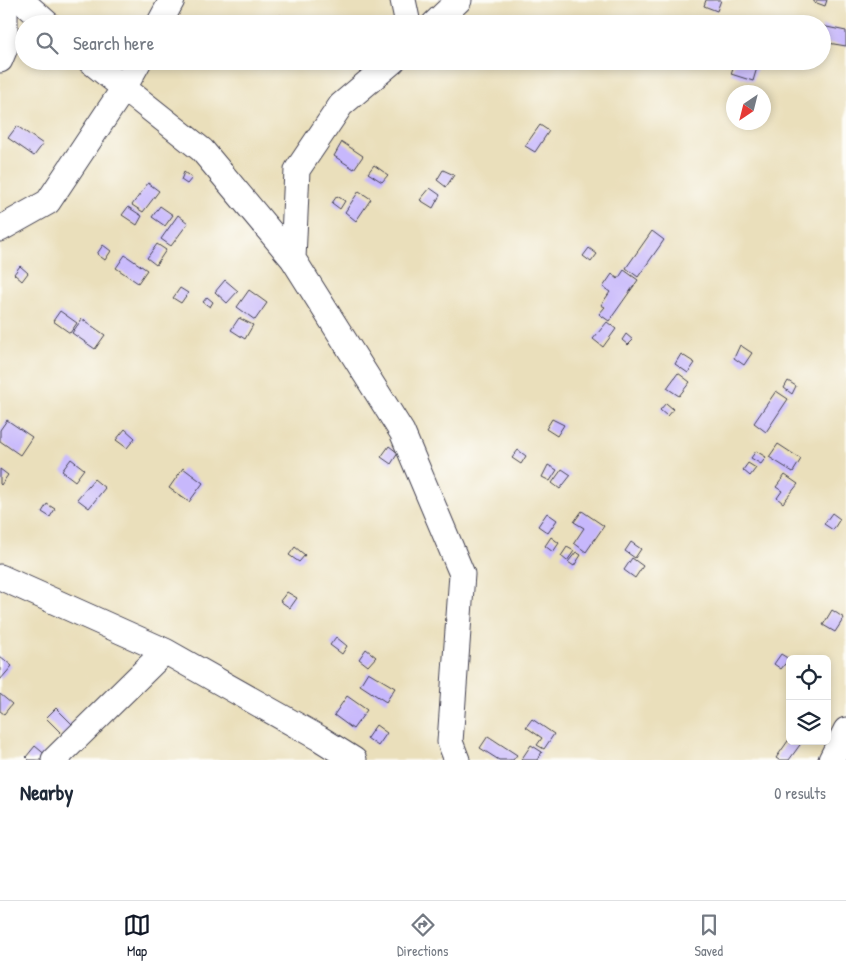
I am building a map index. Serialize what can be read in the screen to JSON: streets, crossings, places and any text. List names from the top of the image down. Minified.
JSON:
{"north":"bottom left","page":{"search":"Search here","heading":["Nearby","0 results"],"nav":["Map","Directions","Saved"]}}
